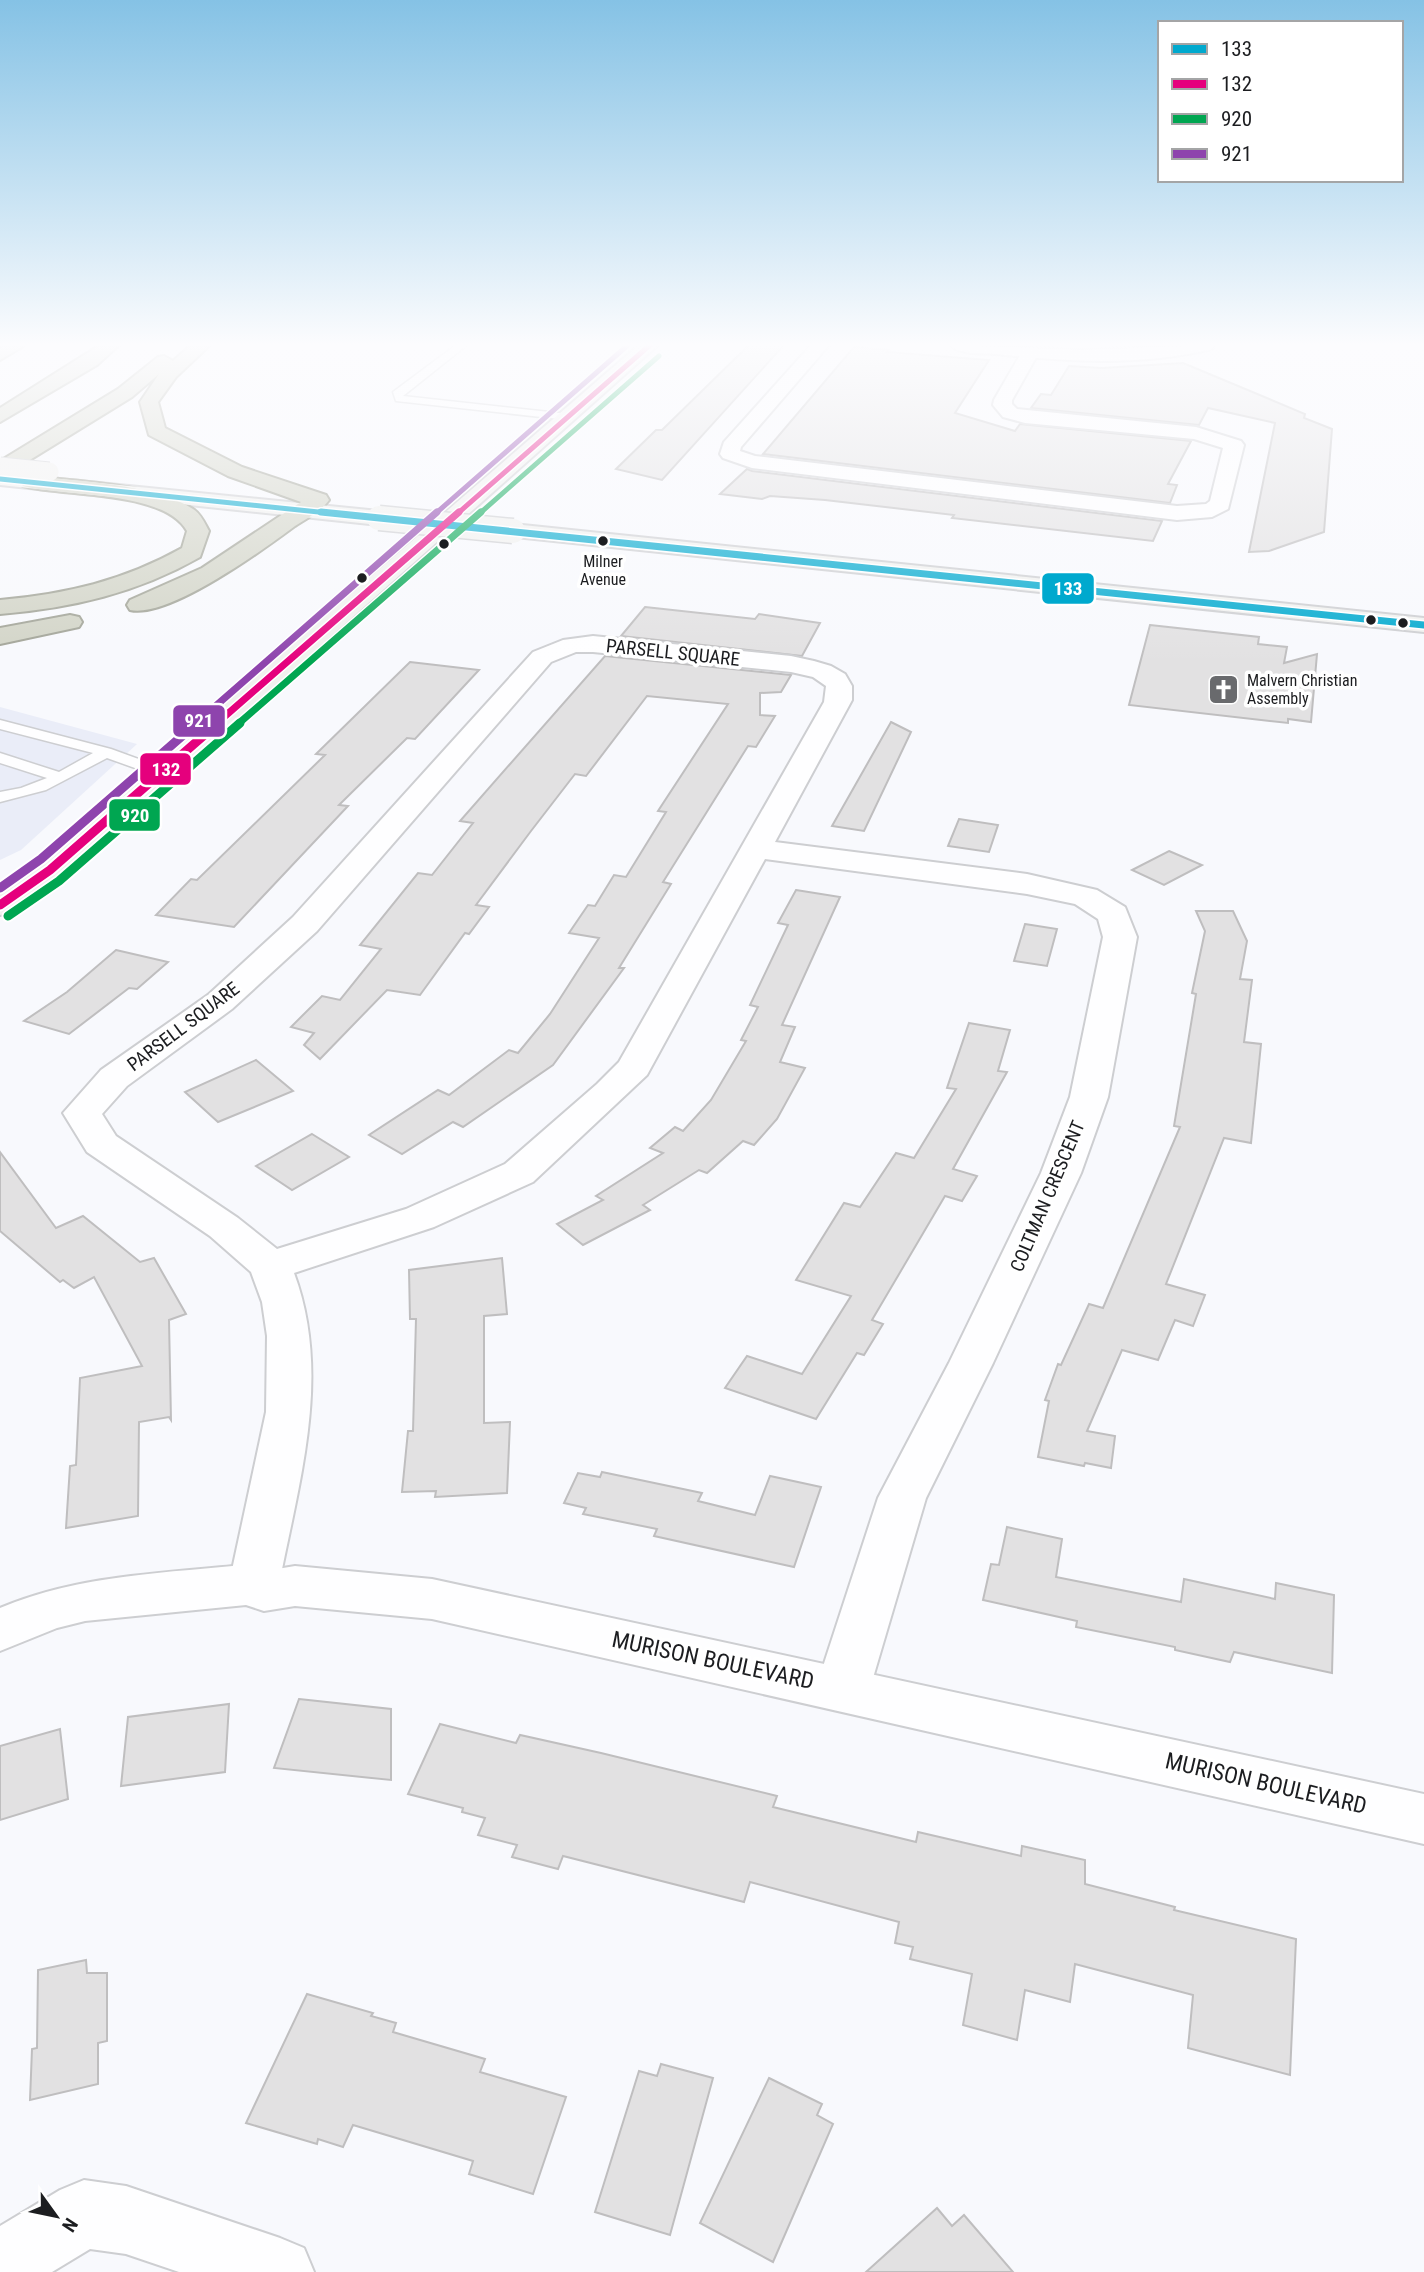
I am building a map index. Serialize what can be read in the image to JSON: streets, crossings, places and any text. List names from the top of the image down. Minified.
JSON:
{"streets":{"street":["PARSELL SQUARE","COLTMAN CRESCENT","MURISON BOULEVARD"]},"crossings":[["PARSELL SQUARE","COLTMAN CRESCENT"],["PARSELL SQUARE","MURISON BOULEVARD"],["COLTMAN CRESCENT","MURISON BOULEVARD"]],"places":{"other":["Milner Avenue"],"church":["Malvern Christian Assembly"]},"lines":["transit line 132","transit line 920","transit line 921","transit line 133"],"legend":["133","132","920","921"],"north":"bottom right"}
